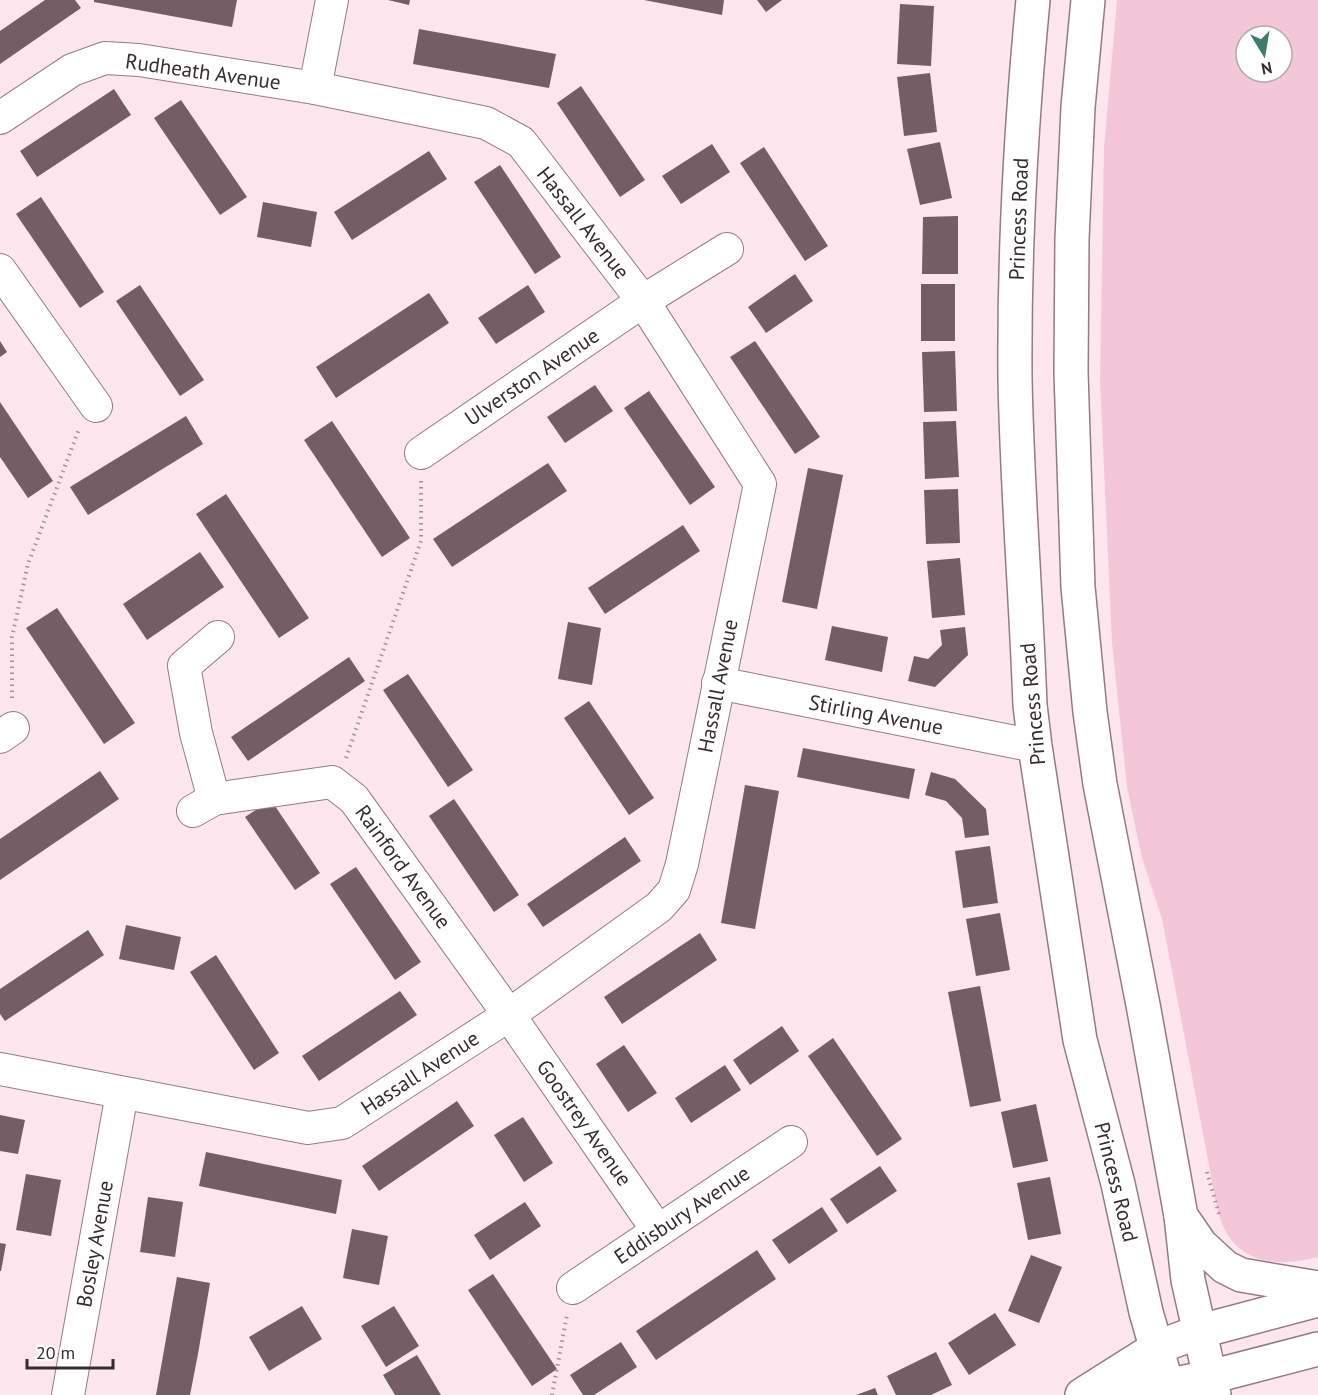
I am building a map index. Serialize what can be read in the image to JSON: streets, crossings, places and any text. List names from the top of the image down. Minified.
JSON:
{"streets":{"main road":["Princess Road"],"street":["Rudheath Avenue","Hassall Avenue","Ulverston Avenue","Stirling Avenue","Rainford Avenue","Goostrey Avenue","Eddisbury Avenue","Bosley Avenue"]},"crossings":[["Rudheath Avenue","Hassall Avenue"],["Princess Road","Stirling Avenue"],["Hassall Avenue","Ulverston Avenue"],["Hassall Avenue","Stirling Avenue"],["Hassall Avenue","Rainford Avenue"],["Hassall Avenue","Goostrey Avenue"],["Hassall Avenue","Bosley Avenue"],["Rainford Avenue","Goostrey Avenue"],["Goostrey Avenue","Eddisbury Avenue"]],"scale_bar":"20 m","north":"bottom"}
